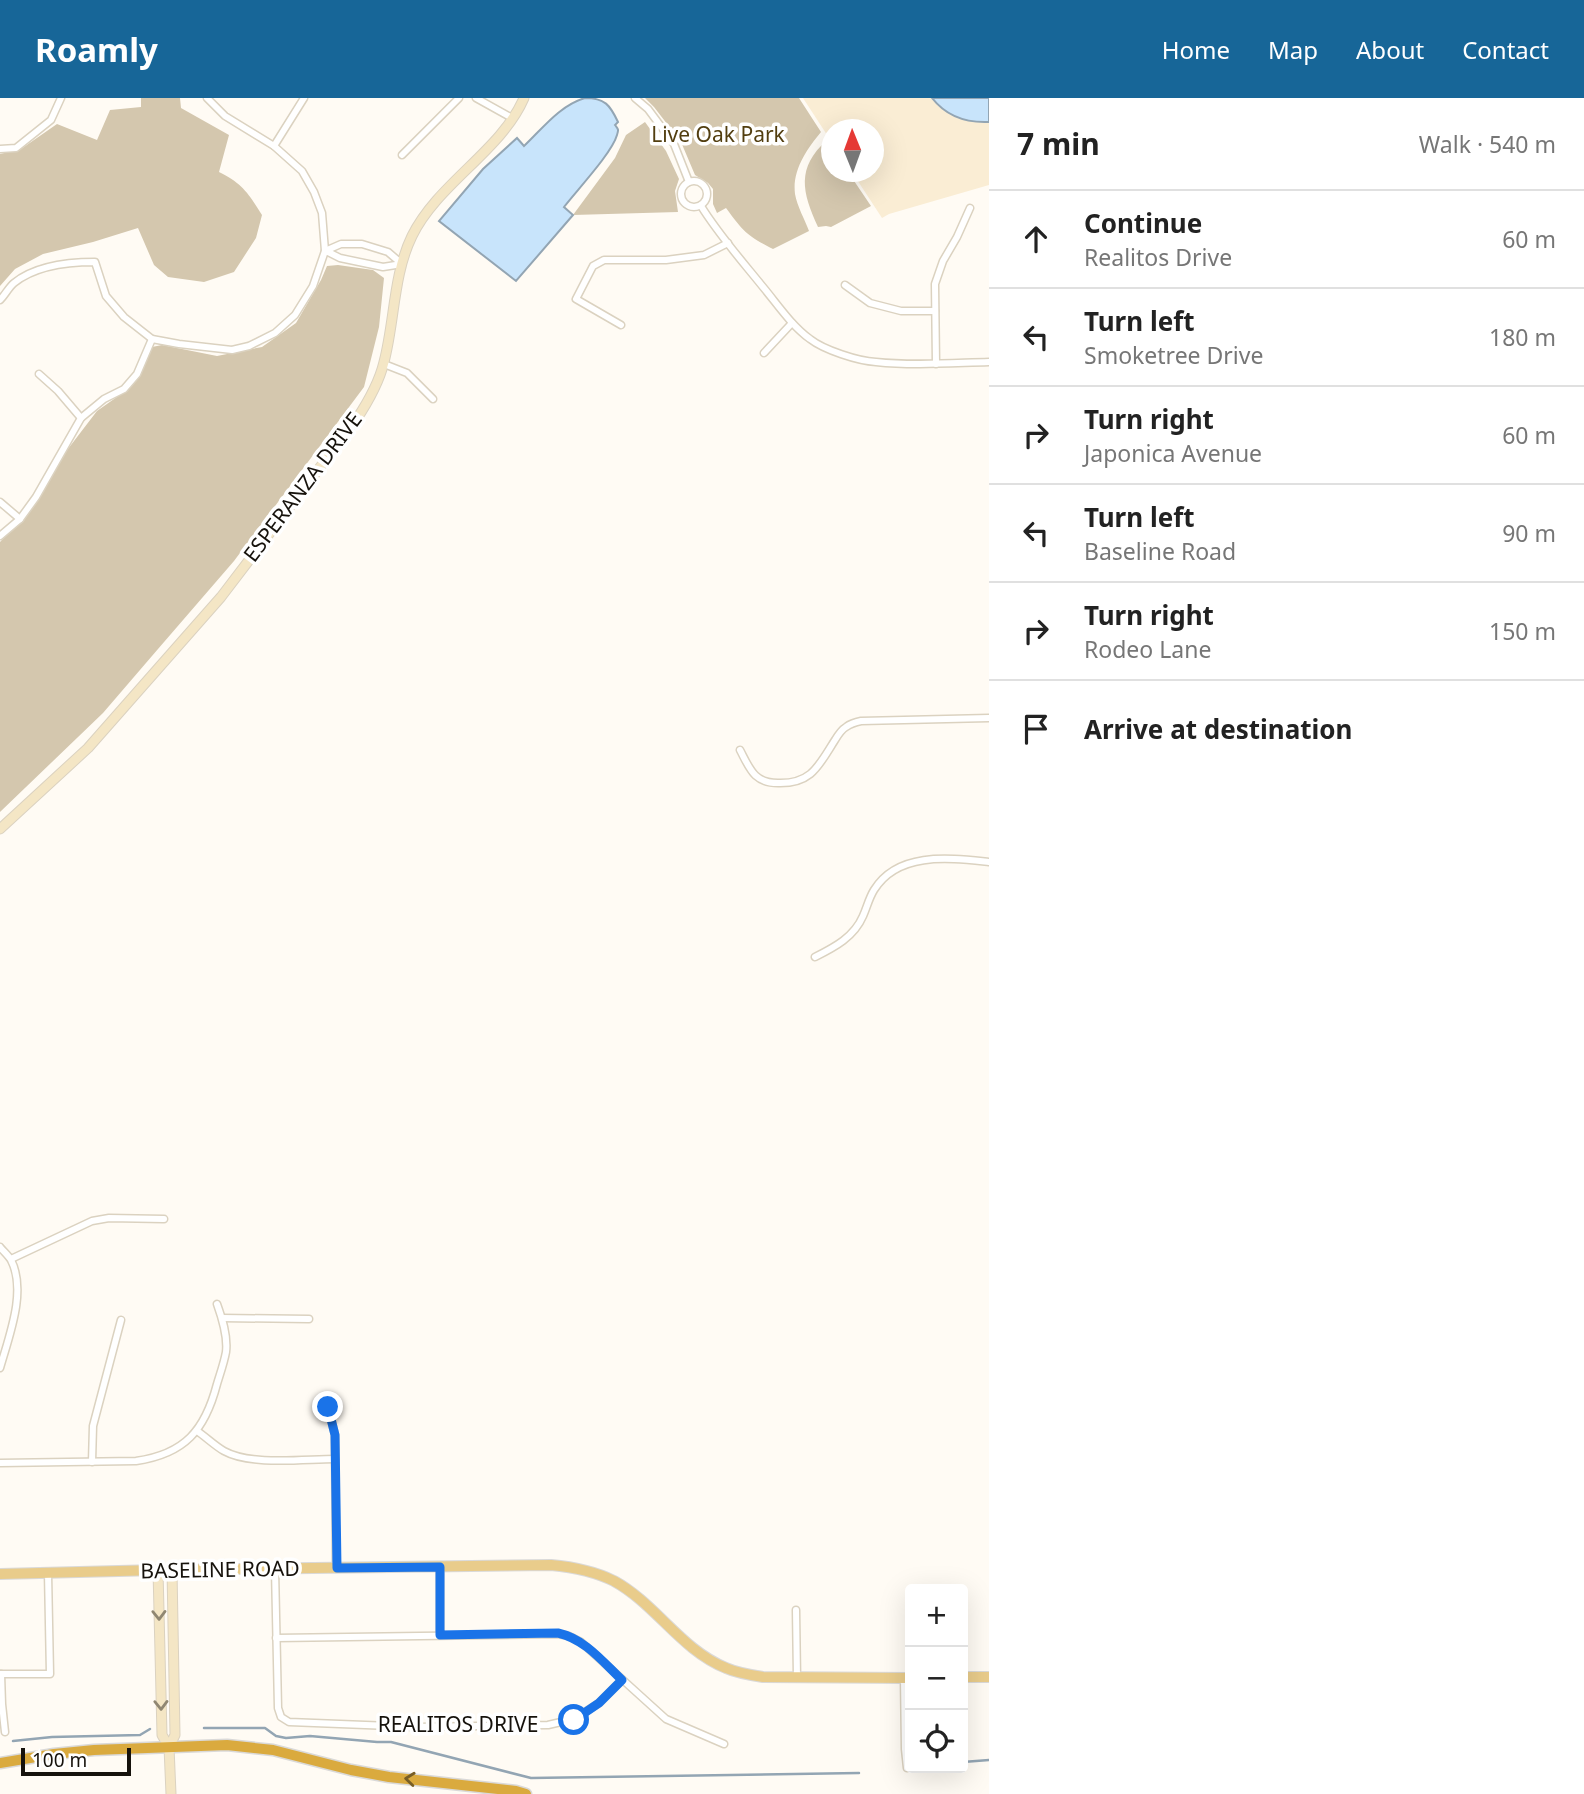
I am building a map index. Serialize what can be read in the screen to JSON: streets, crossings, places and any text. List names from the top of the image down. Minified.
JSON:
{"streets":{"main road":["ESPERANZA DRIVE","BASELINE ROAD"],"street":["REALITOS DRIVE"]},"parks":["Live Oak Park"],"scale_bar":"100 m","north":"top","page":{"header":"Roamly","nav":["Home","Map","About","Contact"],"heading":["7 min","Walk · 540 m"],"list":[["Continue","Realitos Drive","60 m"],["Turn left","Smoketree Drive","180 m"],["Turn right","Japonica Avenue","60 m"],["Turn left","Baseline Road","90 m"],["Turn right","Rodeo Lane","150 m"],"Arrive at destination"],"map_buttons":["+","−"],"scale":"100 m"}}
